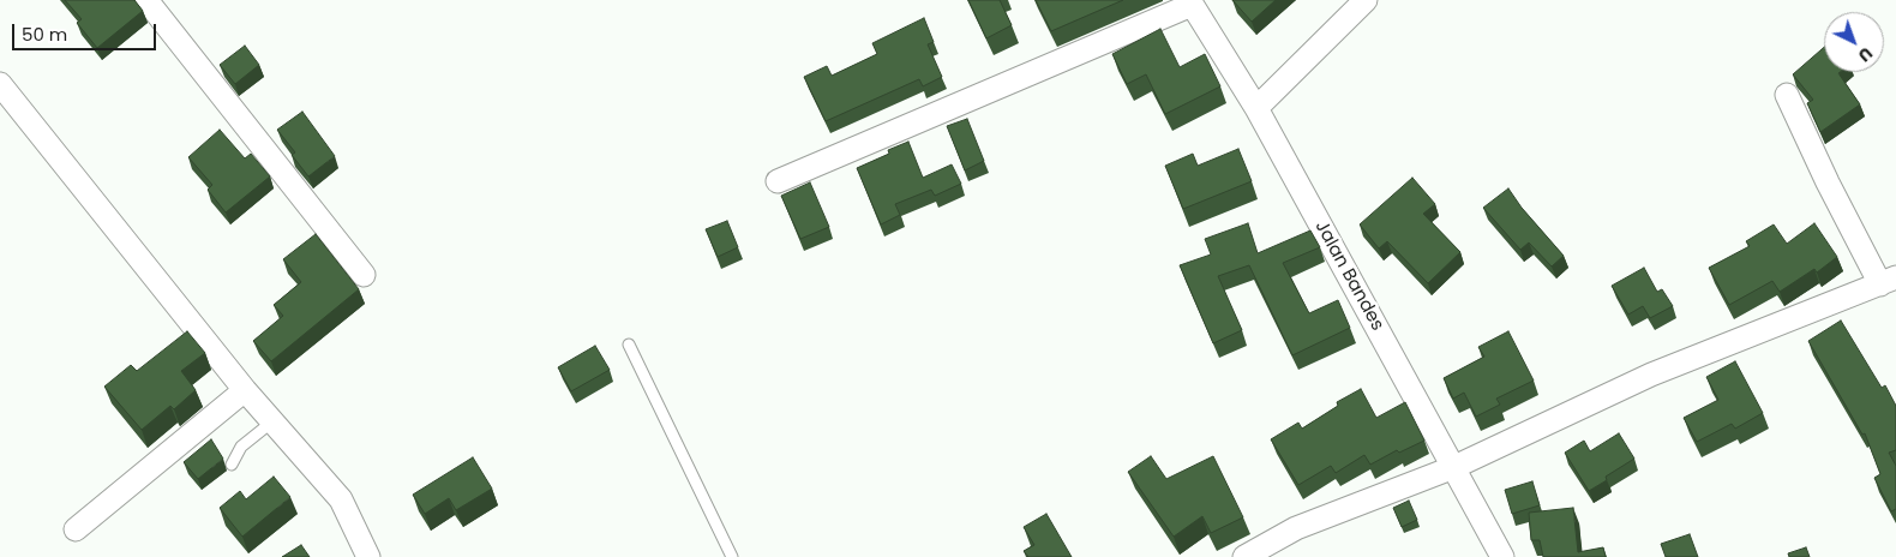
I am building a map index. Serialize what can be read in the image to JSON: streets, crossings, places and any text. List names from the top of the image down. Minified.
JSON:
{"streets":{"street":["Jalan Bandes"]},"scale_bar":"50 m","north":"bottom right"}
